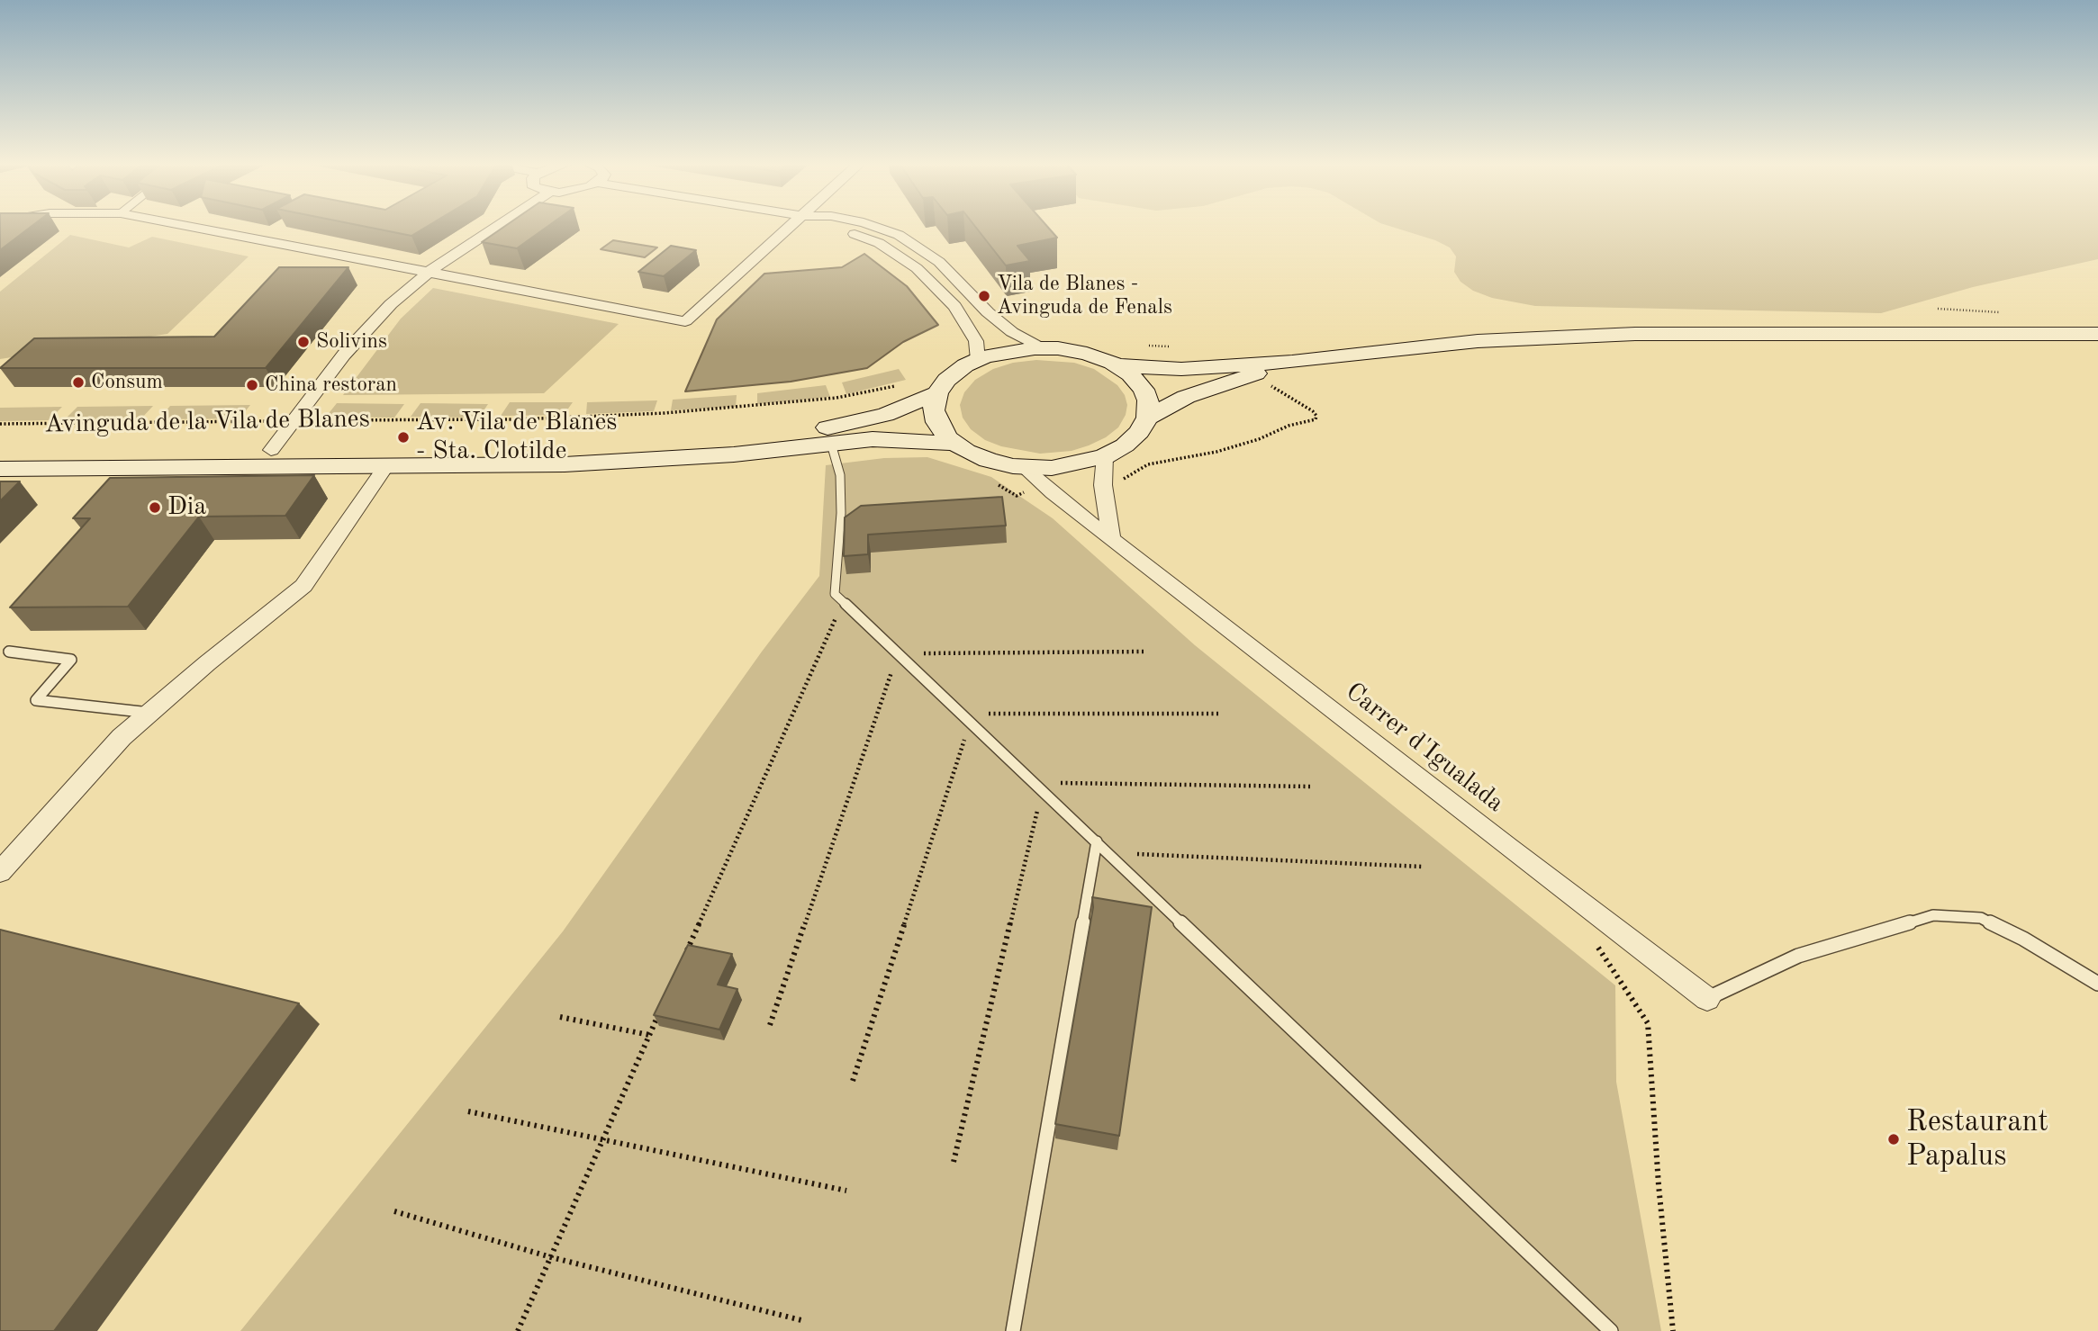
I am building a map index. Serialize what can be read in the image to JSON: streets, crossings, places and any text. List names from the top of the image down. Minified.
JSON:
{"streets":{"main road":["Avinguda de la Vila de Blanes"],"street":["Carrer d'Igualada"]},"crossings":[["Avinguda de la Vila de Blanes","Carrer d'Igualada"]],"places":["Vila de Blanes - Avinguda de Fenals","Solivins","Consum","China restoran","Av. Vila de Blanes - Sta. Clotilde","Dia","Restaurant Papalus"]}
